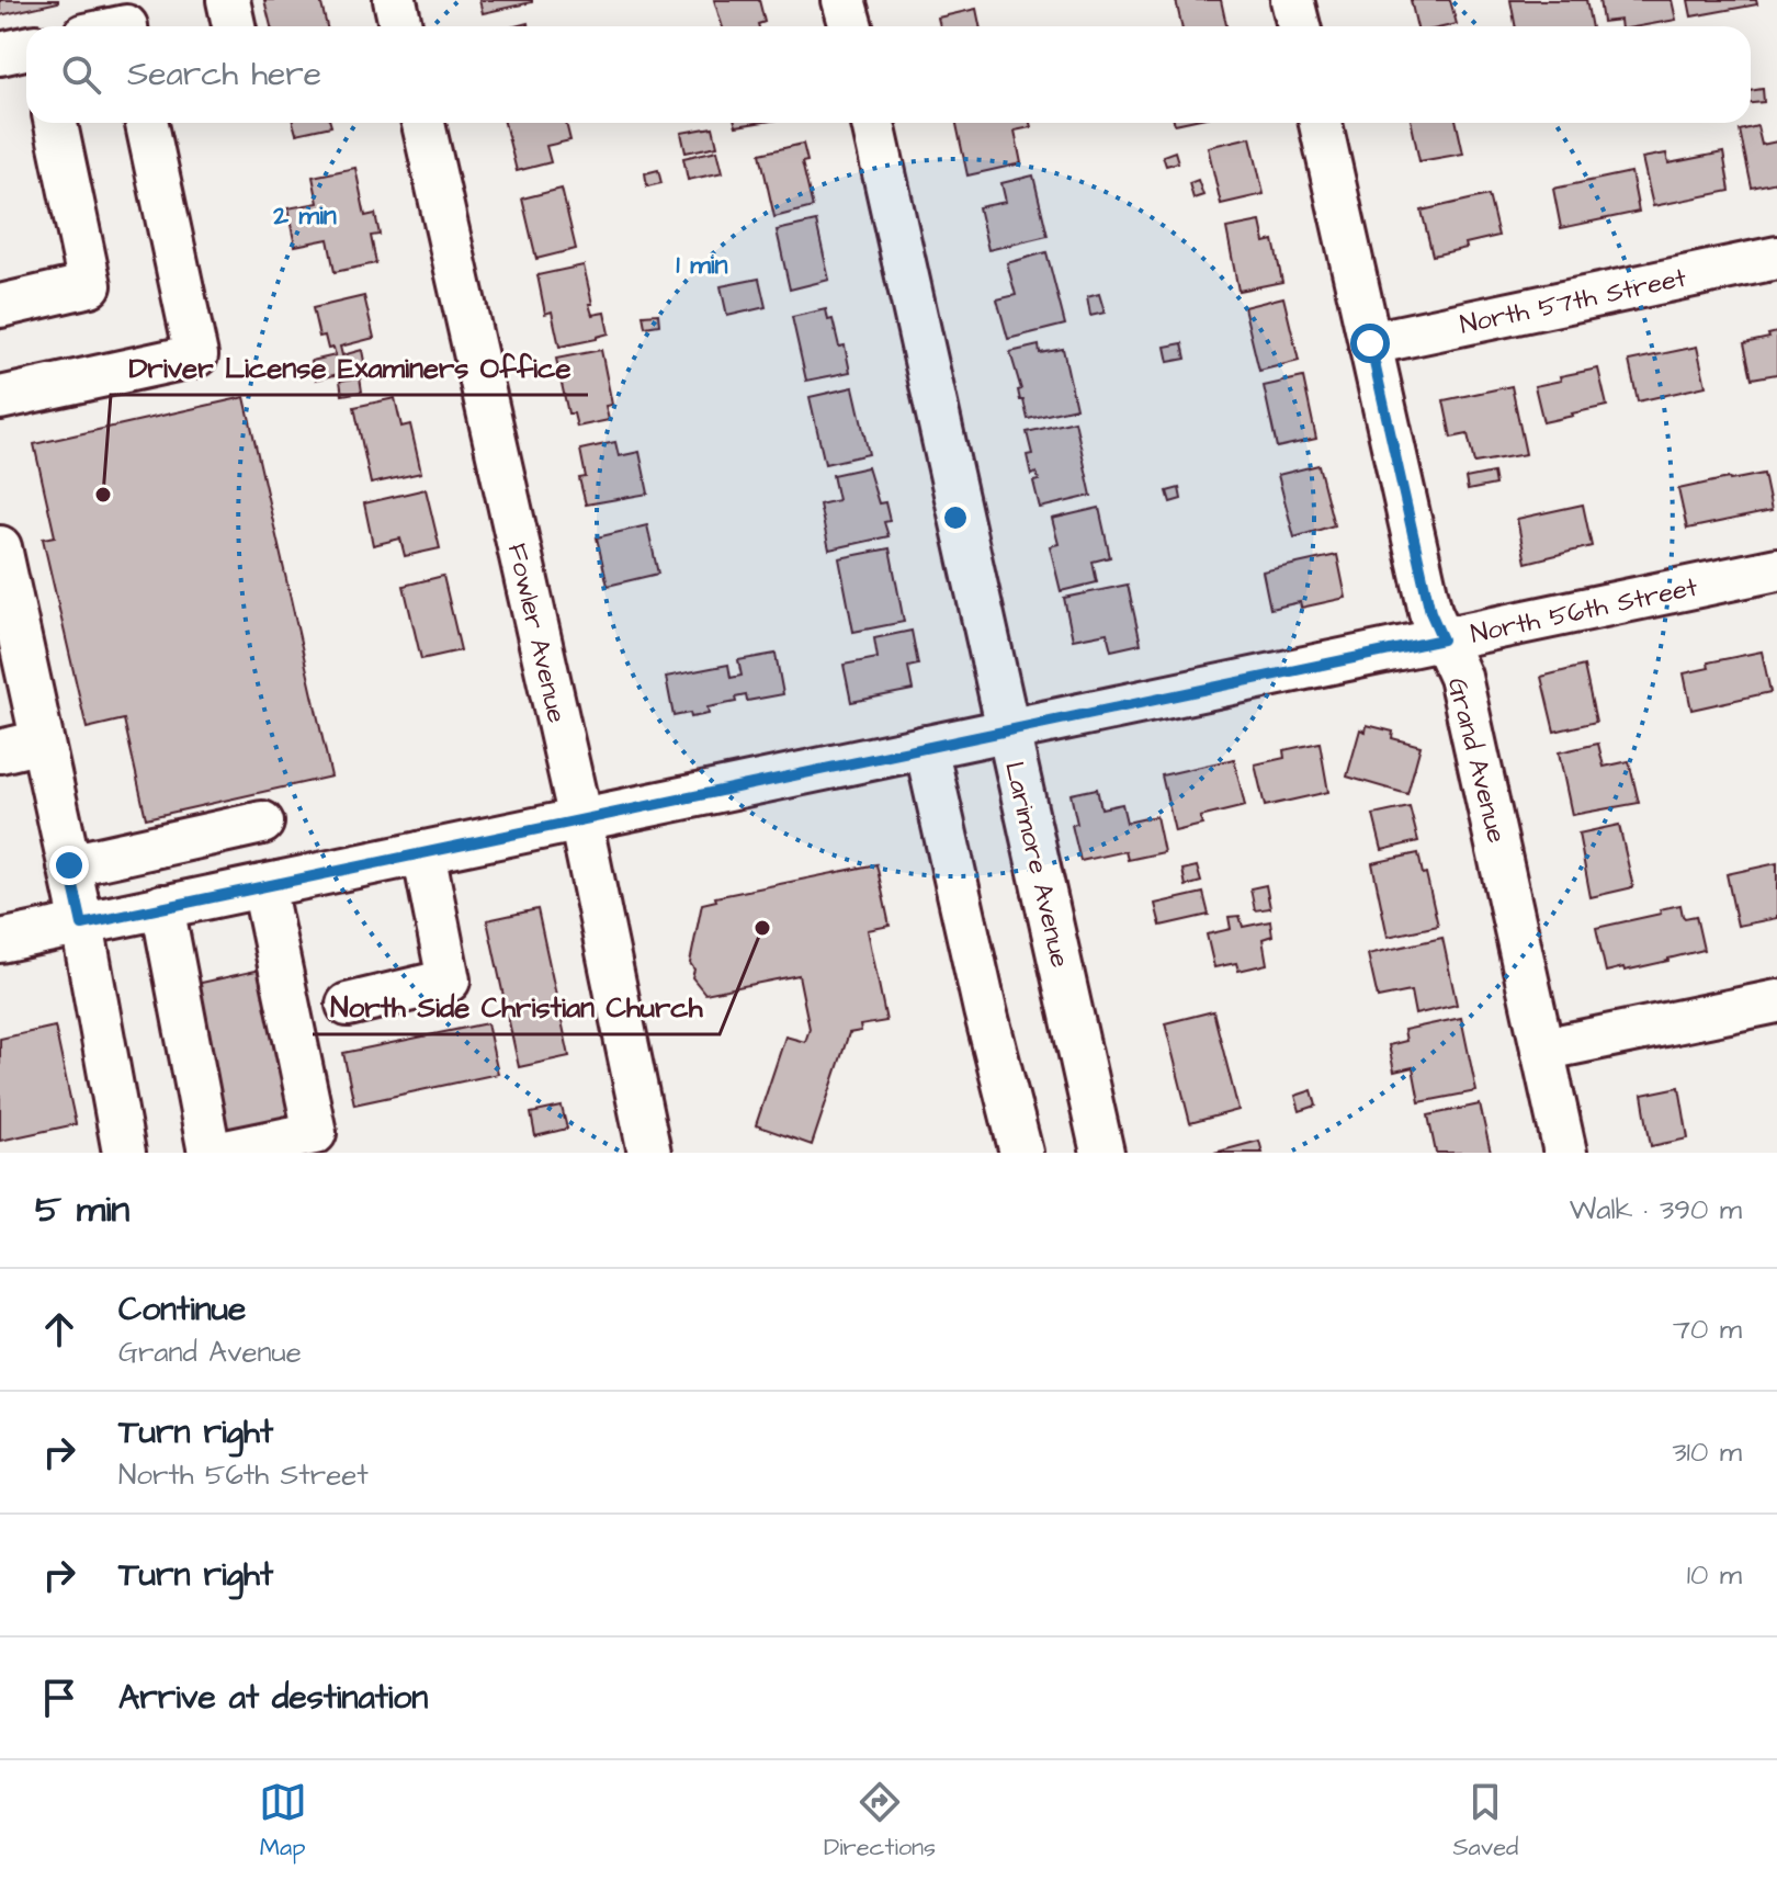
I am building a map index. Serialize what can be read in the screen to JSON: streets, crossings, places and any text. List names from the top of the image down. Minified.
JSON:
{"streets":{"street":["North 57th Street","North 56th Street","Fowler Avenue","Grand Avenue","Larimore Avenue"]},"crossings":[["North 57th Street","Grand Avenue"],["North 56th Street","Fowler Avenue"],["North 56th Street","Grand Avenue"],["North 56th Street","Larimore Avenue"]],"places":["Driver License Examiners Office","North Side Christian Church"],"page":{"search":"Search here","heading":["5 min","Walk · 390 m"],"list":[["Continue","Grand Avenue","70 m"],["Turn right","North 56th Street","310 m"],["Turn right","10 m"],"Arrive at destination"],"nav":["Map","Directions","Saved"]},"rings":["2 min","1 min"]}
